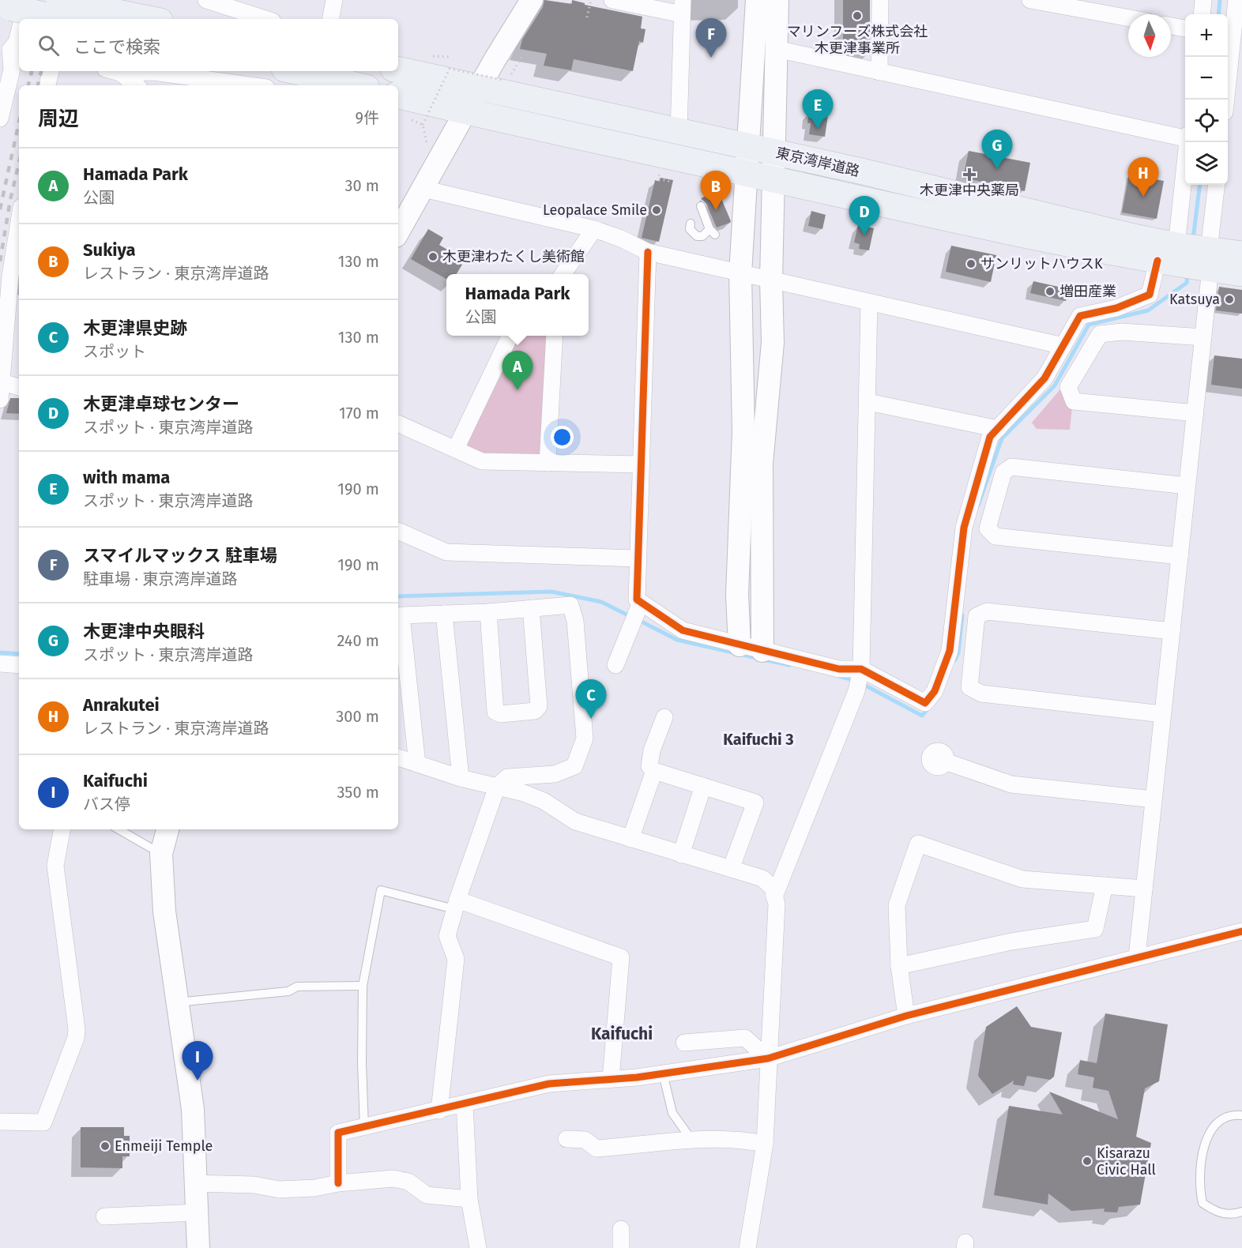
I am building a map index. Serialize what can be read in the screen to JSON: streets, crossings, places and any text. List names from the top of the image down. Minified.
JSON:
{"streets":{"highway":["東京湾岸道路"]},"districts":["Kaifuchi 3","Kaifuchi"],"places":{"other":["マリンフーズ株式会社 木更津事業所","Leopalace Smile","木更津わたくし美術館","サンリットハウスK","増田産業","Katsuya","Enmeiji Temple","Kisarazu Civic Hall"],"health":["木更津中央薬局"]},"north":"bottom","page":{"map_buttons":["+","−"],"pins":["F","E","G","H","B","D","A","C","I"],"search":"ここで検索","heading":["周辺","9件"],"list":[{"mark":"A","name":"Hamada Park","note":"公園","value":"30 m"},{"mark":"B","name":"Sukiya","note":"レストラン · 東京湾岸道路","value":"130 m"},{"mark":"C","name":"木更津県史跡","note":"スポット","value":"130 m"},{"mark":"D","name":"木更津卓球センター","note":"スポット · 東京湾岸道路","value":"170 m"},{"mark":"E","name":"with mama","note":"スポット · 東京湾岸道路","value":"190 m"},{"mark":"F","name":"スマイルマックス 駐車場","note":"駐車場 · 東京湾岸道路","value":"190 m"},{"mark":"G","name":"木更津中央眼科","note":"スポット · 東京湾岸道路","value":"240 m"},{"mark":"H","name":"Anrakutei","note":"レストラン · 東京湾岸道路","value":"300 m"},{"mark":"I","name":"Kaifuchi","note":"バス停","value":"350 m"}],"popup":["Hamada Park","公園"]}}
